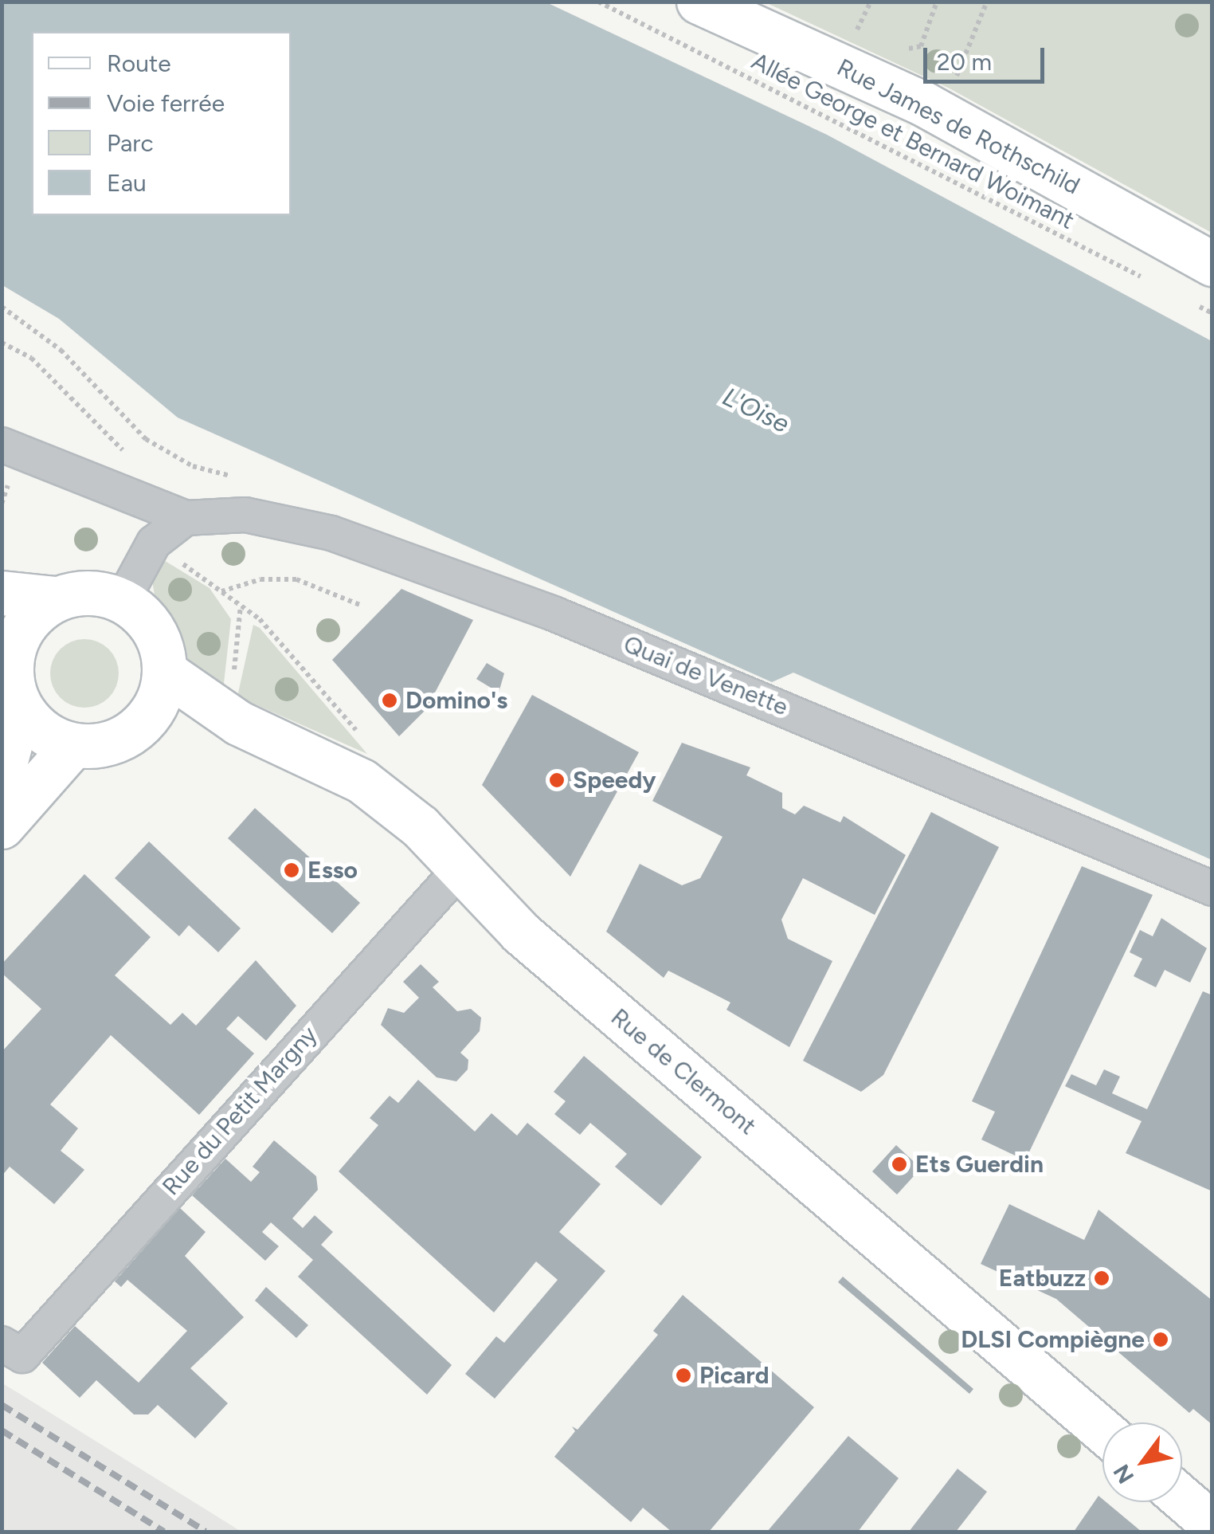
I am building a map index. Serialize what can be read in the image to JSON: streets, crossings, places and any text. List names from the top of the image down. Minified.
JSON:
{"streets":{"main road":["Rue James de Rothschild","Rue de Clermont"],"street":["Quai de Venette","Rue du Petit Margny"],"path":["Allée George et Bernard Woimant"]},"crossings":[["Rue de Clermont","Rue du Petit Margny"]],"water":["L'Oise"],"places":["Domino's","Speedy","Esso","Ets Guerdin","Eatbuzz","DLSI Compiègne","Picard"],"legend":["Route","Voie ferrée","Parc","Eau"],"scale_bar":"20 m","north":"bottom left"}
